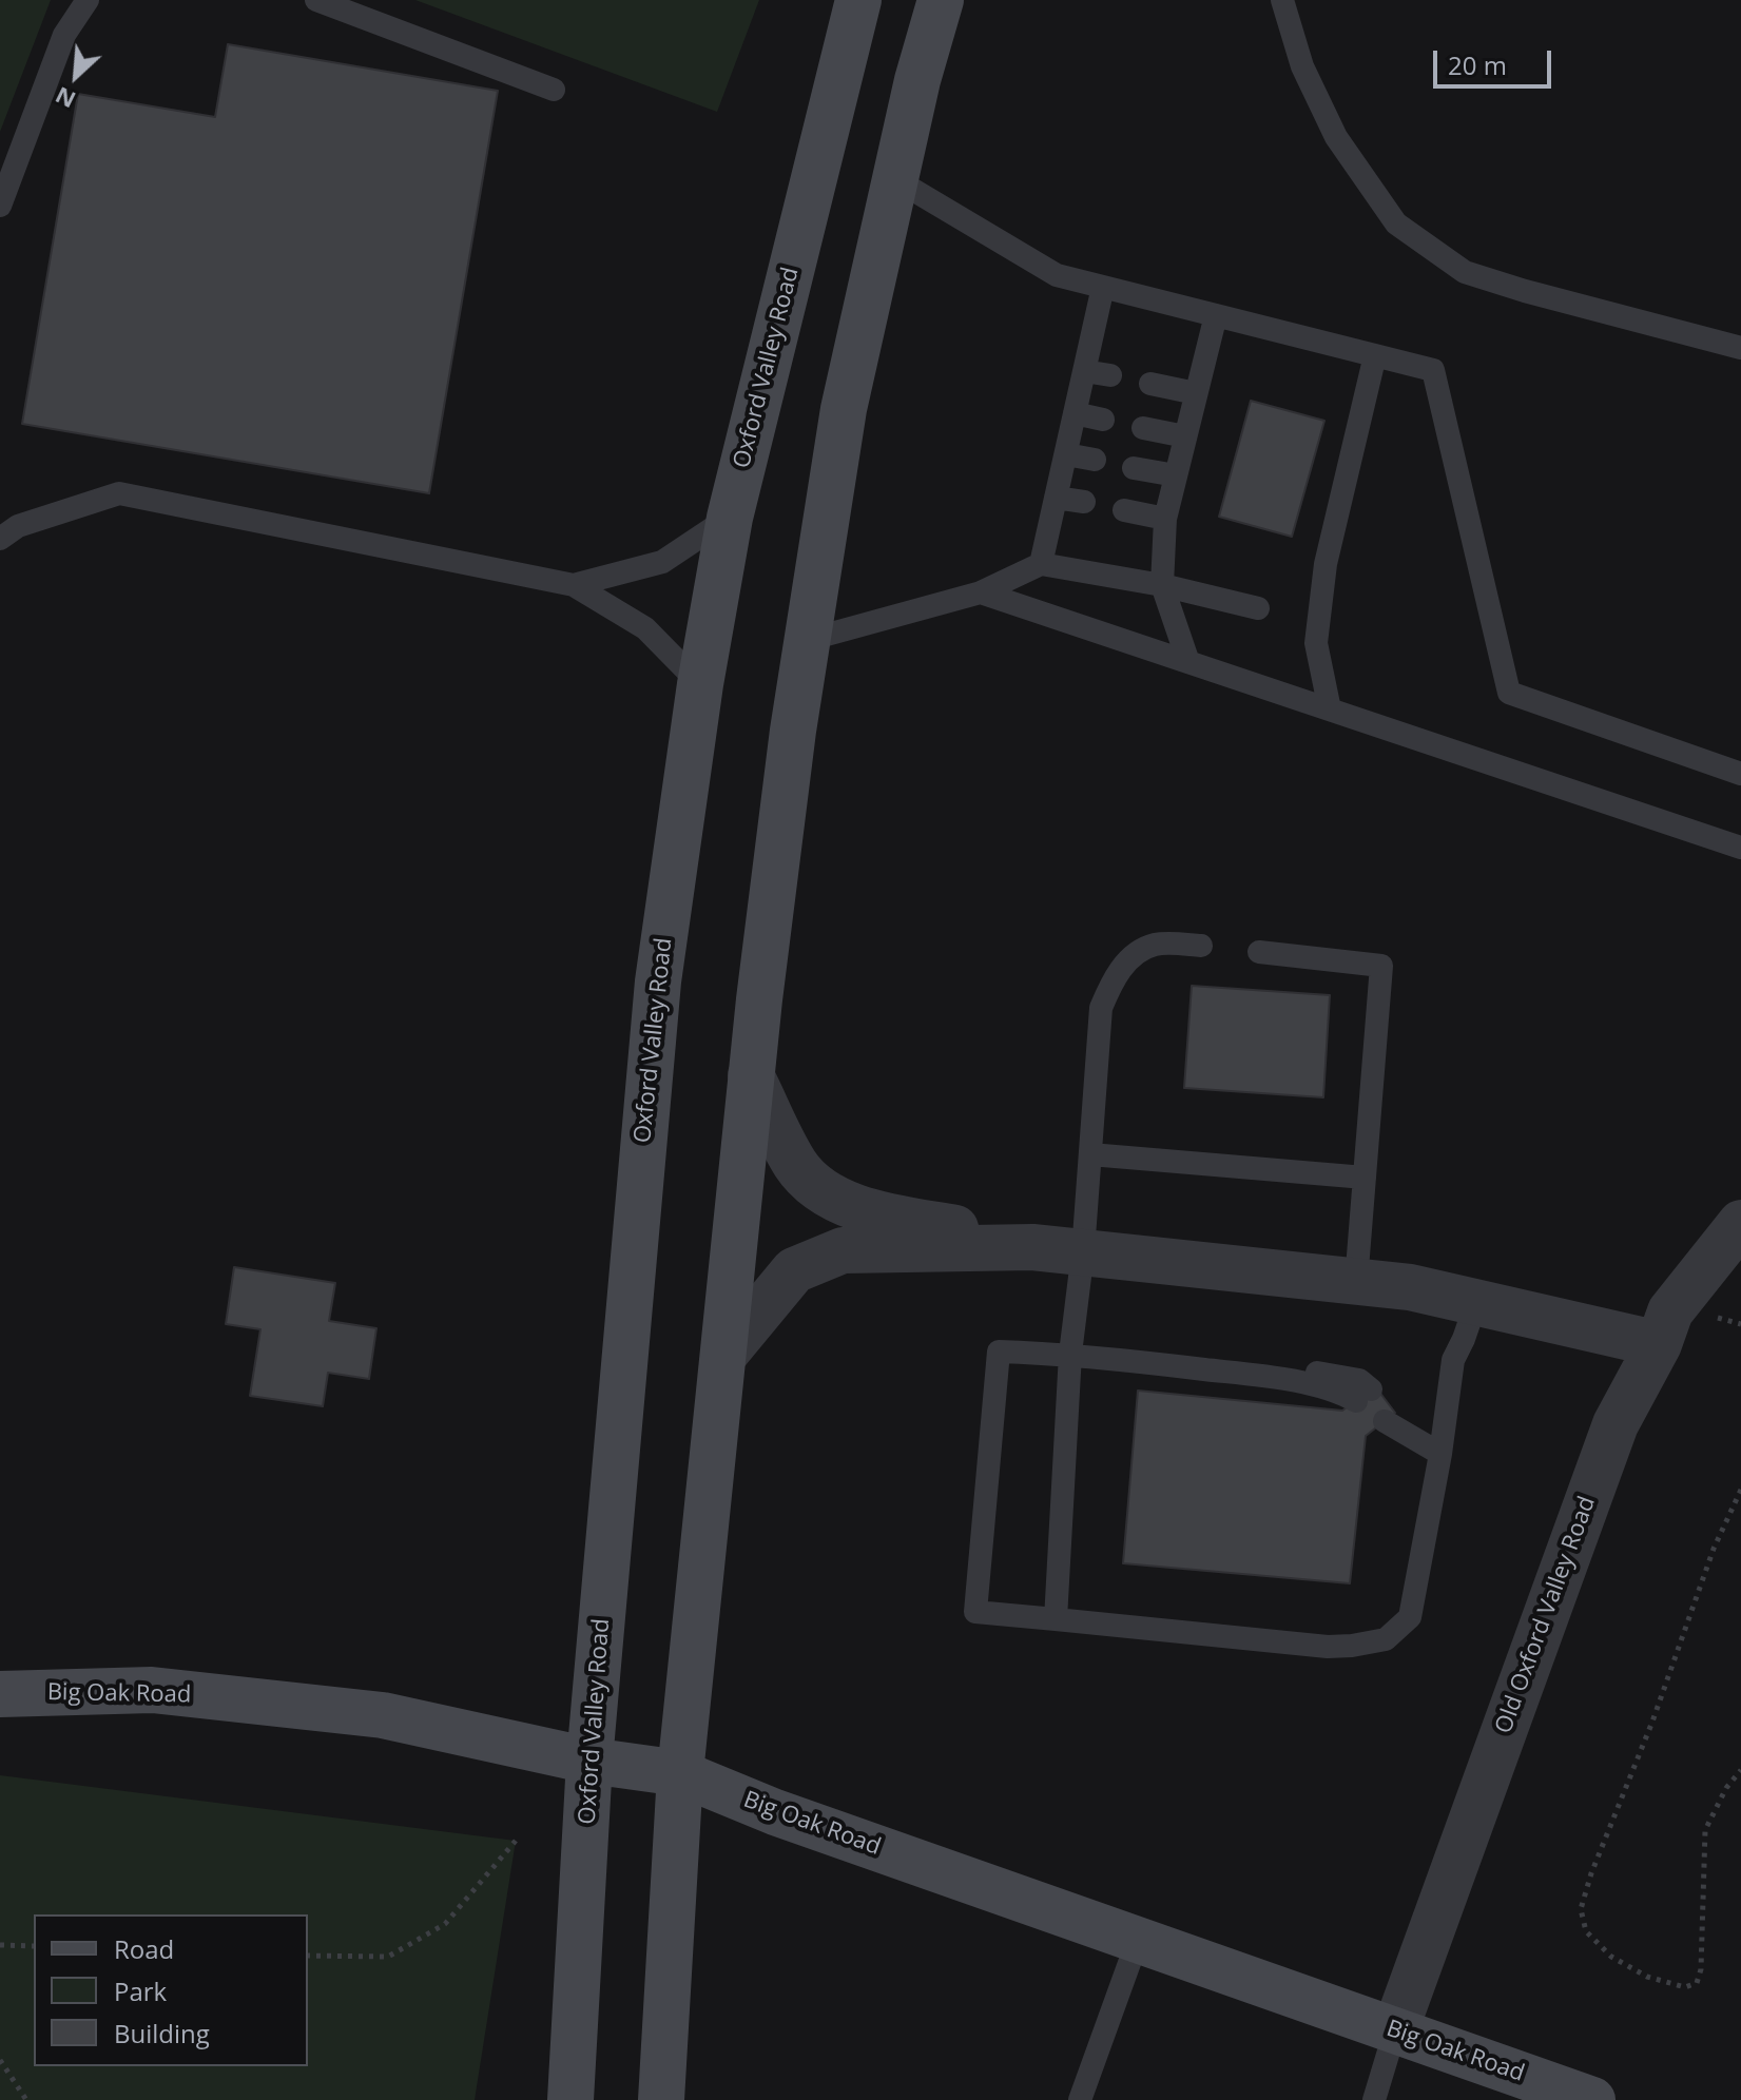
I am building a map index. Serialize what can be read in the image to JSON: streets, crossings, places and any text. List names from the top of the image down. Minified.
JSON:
{"streets":{"main road":["Oxford Valley Road","Big Oak Road"],"street":["Old Oxford Valley Road"]},"crossings":[["Oxford Valley Road","Big Oak Road"],["Old Oxford Valley Road","Big Oak Road"]],"legend":["Road","Park","Building"],"scale_bar":"20 m","north":"bottom left"}
